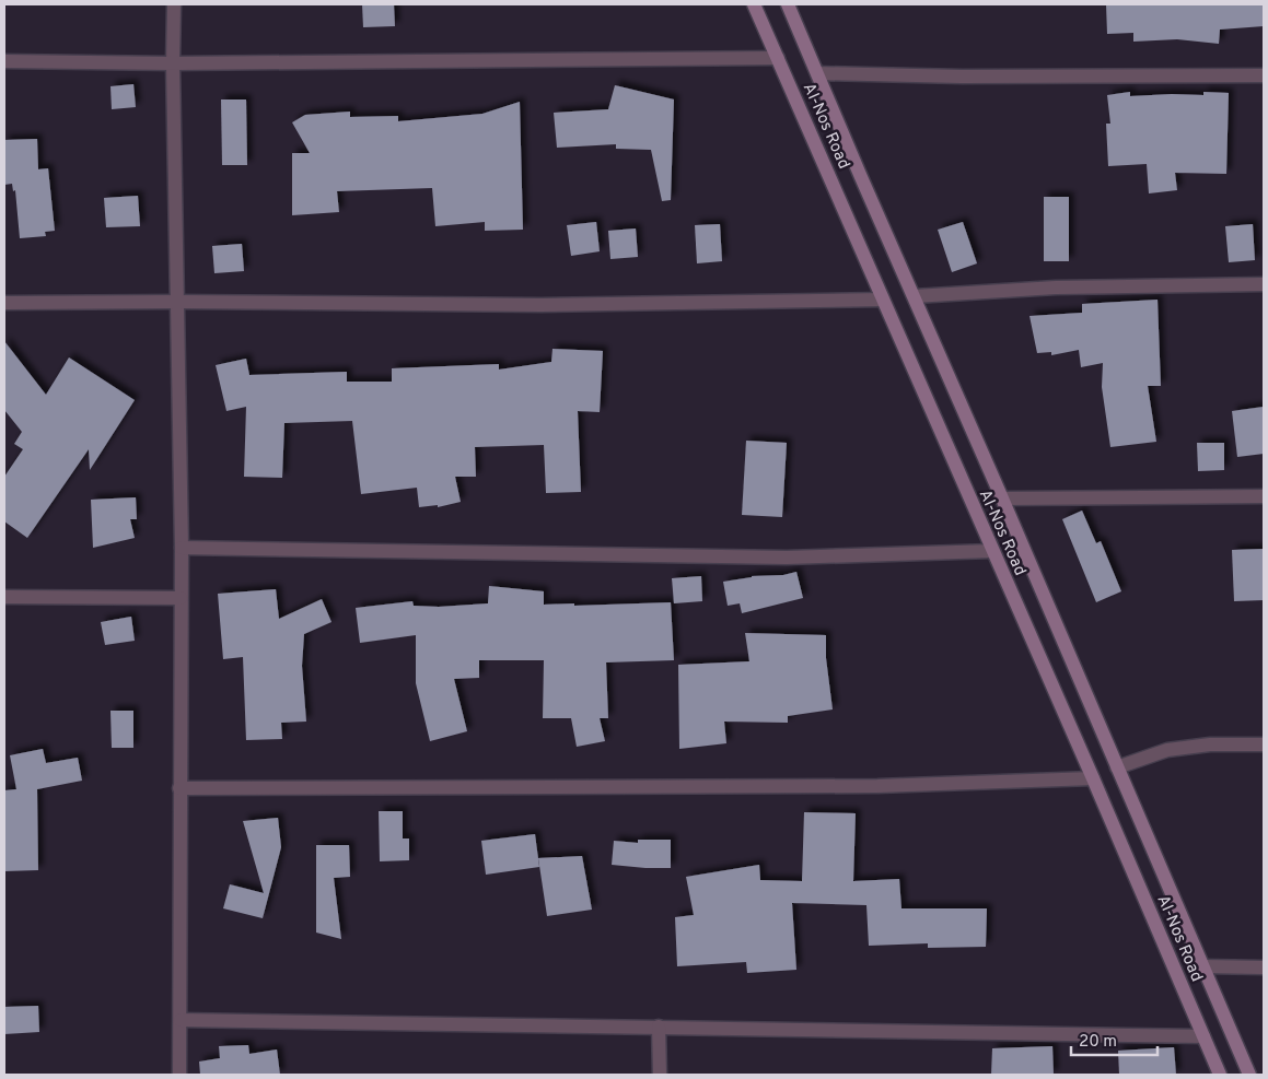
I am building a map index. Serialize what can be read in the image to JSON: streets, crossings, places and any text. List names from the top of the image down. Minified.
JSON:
{"streets":{"main road":["Al-Nos Road"]},"scale_bar":"20 m"}
